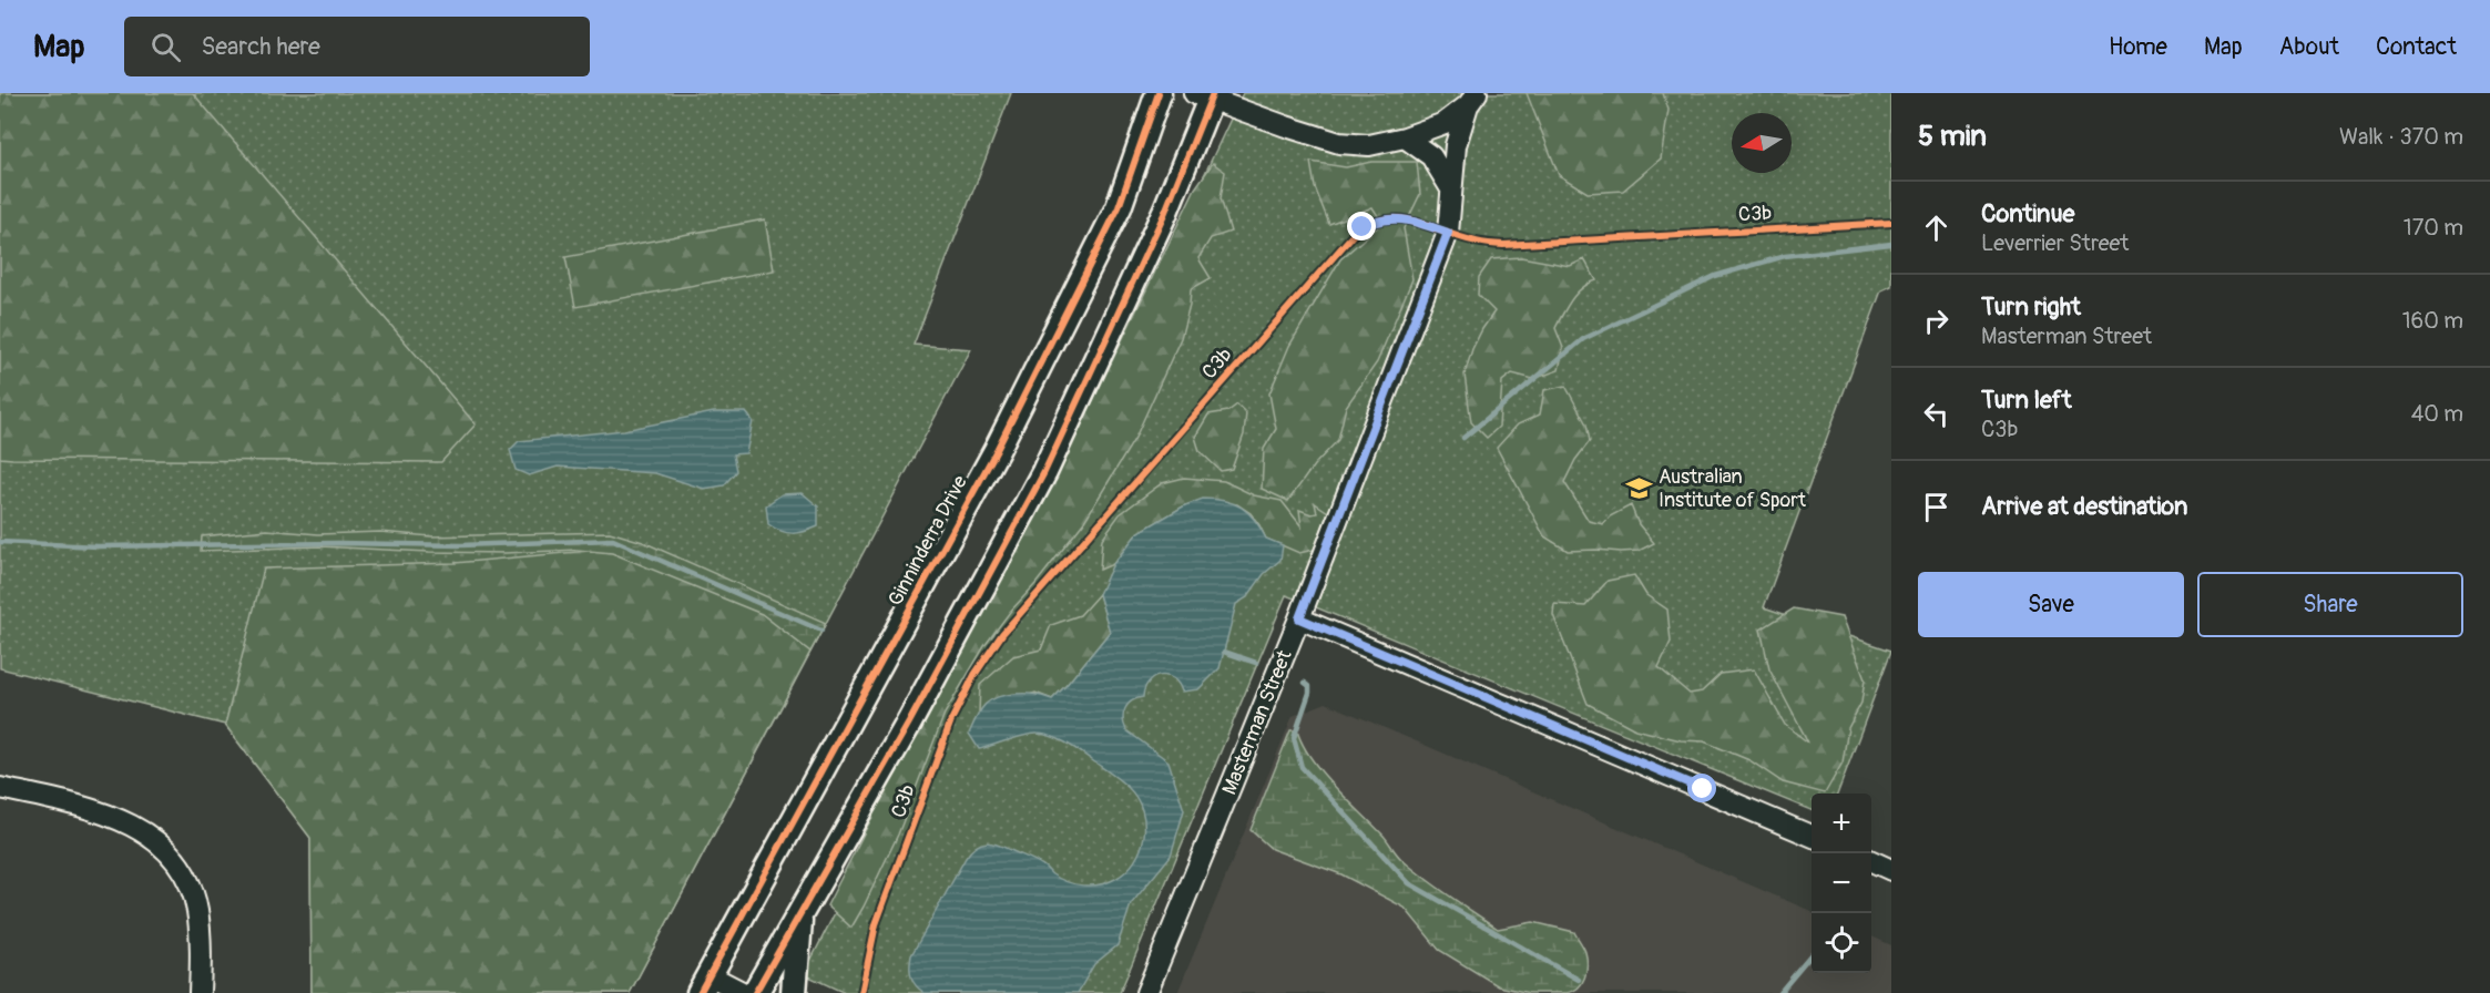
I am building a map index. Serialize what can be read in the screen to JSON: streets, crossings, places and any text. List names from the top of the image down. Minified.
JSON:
{"streets":{"main road":["Ginninderra Drive"],"street":["Masterman Street"],"cycle path":["C3b"]},"places":{"school or university":["Australian Institute of Sport"]},"north":"left","page":{"header":"Map","search":"Search here","nav":["Home","Map","About","Contact"],"heading":["5 min","Walk · 370 m"],"list":[["Continue","Leverrier Street","170 m"],["Turn right","Masterman Street","160 m"],["Turn left","C3b","40 m"],"Arrive at destination"],"buttons":["Save","Share"],"map_buttons":["+","−"]}}
